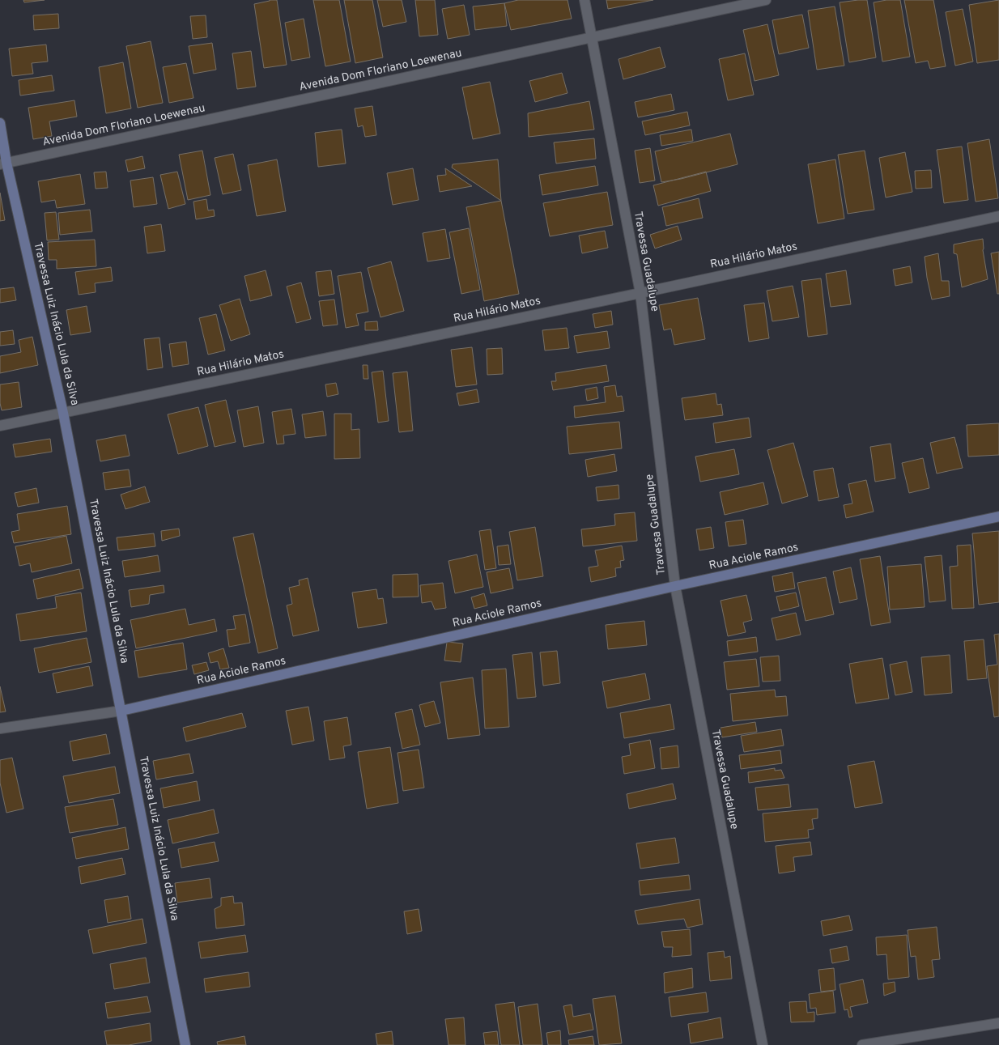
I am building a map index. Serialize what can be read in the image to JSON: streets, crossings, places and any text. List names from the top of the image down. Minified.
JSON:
{"streets":{"street":["Avenida Dom Floriano Loewenau","Rua Hilário Matos","Travessa Guadalupe","Travessa Luiz Inácio Lula da Silva","Rua Aciole Ramos"]},"crossings":[["Avenida Dom Floriano Loewenau","Travessa Guadalupe"],["Avenida Dom Floriano Loewenau","Travessa Luiz Inácio Lula da Silva"],["Rua Hilário Matos","Travessa Guadalupe"],["Rua Hilário Matos","Travessa Luiz Inácio Lula da Silva"],["Travessa Guadalupe","Rua Aciole Ramos"],["Travessa Luiz Inácio Lula da Silva","Rua Aciole Ramos"]]}
